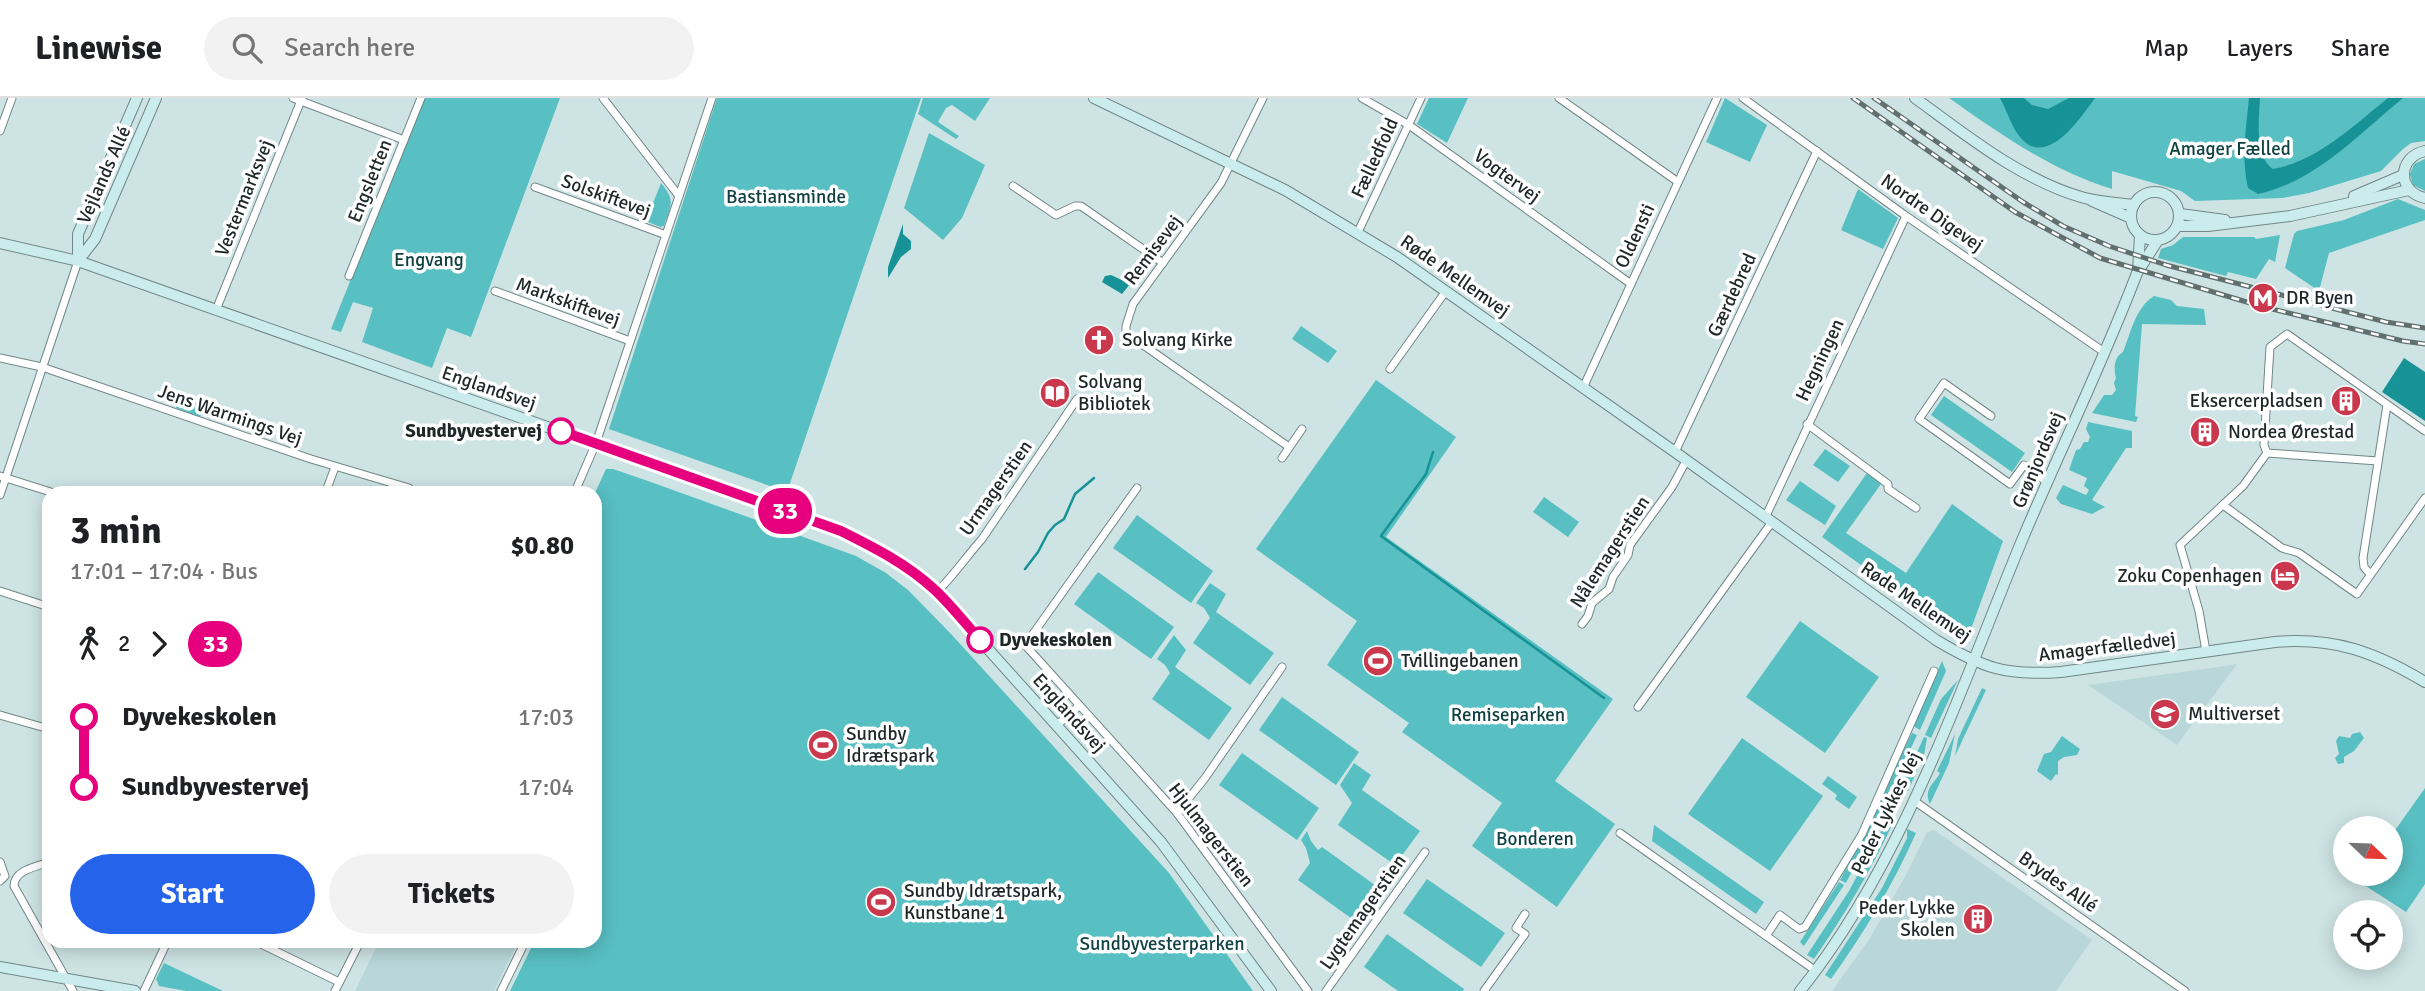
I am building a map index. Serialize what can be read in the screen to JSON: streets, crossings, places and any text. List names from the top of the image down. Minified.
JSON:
{"streets":{"street":["Fælledfold","Vejlands Allé","Vogtervej","Engsletten","Solskiftevej","Vestermarksvej","Nordre Digevej","Oldensti","Remisevej","Røde Mellemvej","Gærdebred","Markskiftevej","Hegningen","Englandsvej","Jens Warmings Vej","Grønjordsvej","Urmagerstien","Nålemagerstien","Amagerfælledvej","Peder Lykkes Vej","Hjulmagerstien","Brydes Allé","Lygtemagerstien"]},"crossings":[["Fælledfold","Vogtervej"],["Fælledfold","Røde Mellemvej"],["Vejlands Allé","Englandsvej"],["Vejlands Allé","Jens Warmings Vej"],["Vogtervej","Oldensti"],["Vestermarksvej","Englandsvej"],["Nordre Digevej","Gærdebred"],["Nordre Digevej","Hegningen"],["Nordre Digevej","Grønjordsvej"],["Oldensti","Røde Mellemvej"],["Remisevej","Røde Mellemvej"],["Røde Mellemvej","Gærdebred"],["Røde Mellemvej","Hegningen"],["Røde Mellemvej","Grønjordsvej"],["Røde Mellemvej","Nålemagerstien"],["Røde Mellemvej","Amagerfælledvej"],["Røde Mellemvej","Peder Lykkes Vej"],["Englandsvej","Urmagerstien"],["Grønjordsvej","Amagerfælledvej"],["Grønjordsvej","Peder Lykkes Vej"],["Amagerfælledvej","Peder Lykkes Vej"],["Peder Lykkes Vej","Brydes Allé"]],"parks":["Amager Fælled","Bastiansminde","Engvang","Remiseparken","Bonderen","Sundbyvesterparken"],"places":{"metro station":["DR Byen"],"church":["Solvang Kirke"],"library":["Solvang Bibliotek"],"building":["Eksercerpladsen","Nordea Ørestad","Peder Lykke Skolen"],"other":["Sundbyvestervej","Dyvekeskolen"],"hotel":["Zoku Copenhagen"],"sports":["Tvillingebanen","Sundby Idrætspark","Sundby Idrætspark, Kunstbane 1"],"school or university":["Multiverset"]},"lines":["bus line 33"],"north":"bottom right","page":{"header":"Linewise","search":"Search here","nav":["Map","Layers","Share"],"on_map":"33","heading":["3 min","17:01 – 17:04 · Bus","$0.80"],"legs":["2","33"],"list":[{"name":"Dyvekeskolen","value":"17:03"},{"name":"Sundbyvestervej","value":"17:04"}],"buttons":["Start","Tickets"]}}
